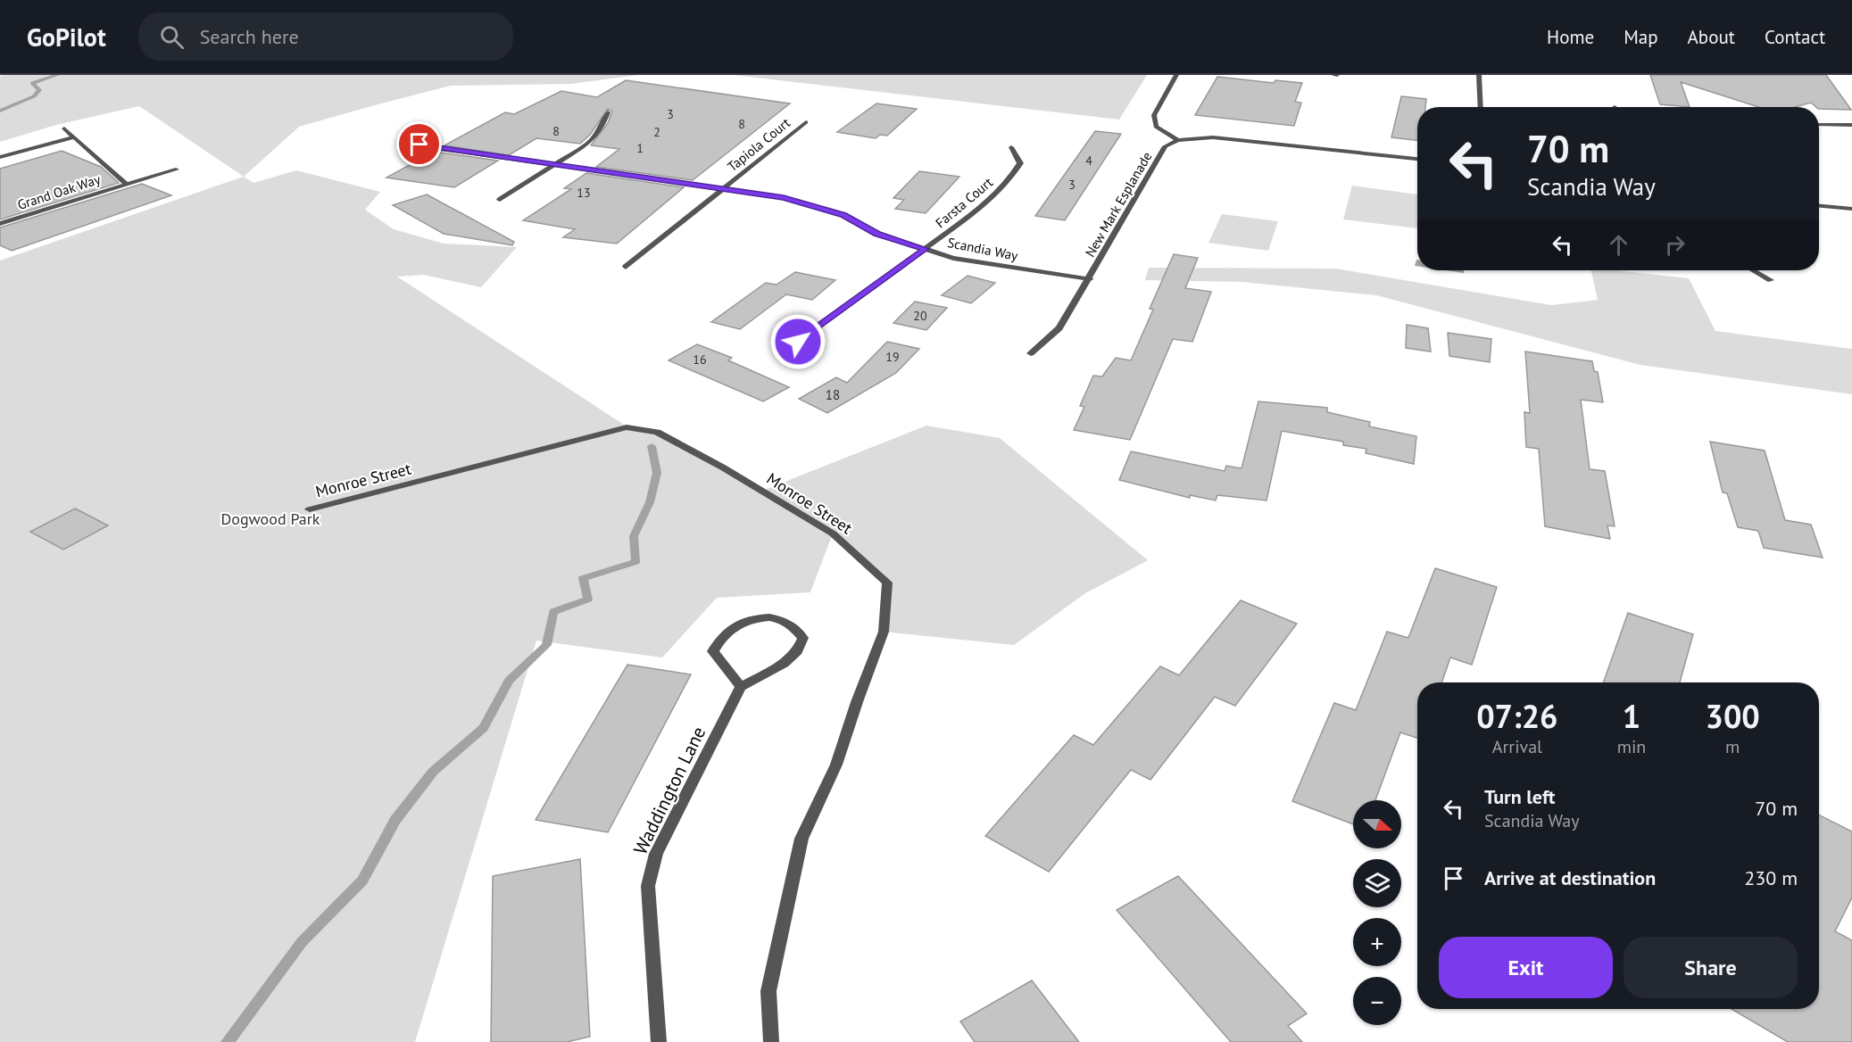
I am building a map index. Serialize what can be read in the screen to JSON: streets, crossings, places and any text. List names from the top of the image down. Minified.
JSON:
{"streets":{"street":["Tapiola Court","Grand Oak Way","Farsta Court","New Mark Esplanade","Scandia Way","Monroe Street","Waddington Lane"]},"crossings":[["Tapiola Court","Scandia Way"],["Farsta Court","Scandia Way"],["New Mark Esplanade","Scandia Way"]],"parks":["Dogwood Park"],"house_numbers":["3","8","8","2","1","4","3","13","20","19","16","18"],"north":"right","page":{"header":"GoPilot","search":"Search here","nav":["Home","Map","About","Contact"],"turn":["70 m","Scandia Way"],"eta":["07:26","Arrival","1","min","300","m"],"list":[{"name":"Turn left","note":"Scandia Way","value":"70 m"},{"name":"Arrive at destination","value":"230 m"}],"map_buttons":["+","−"],"buttons":["Exit","Share"]}}
